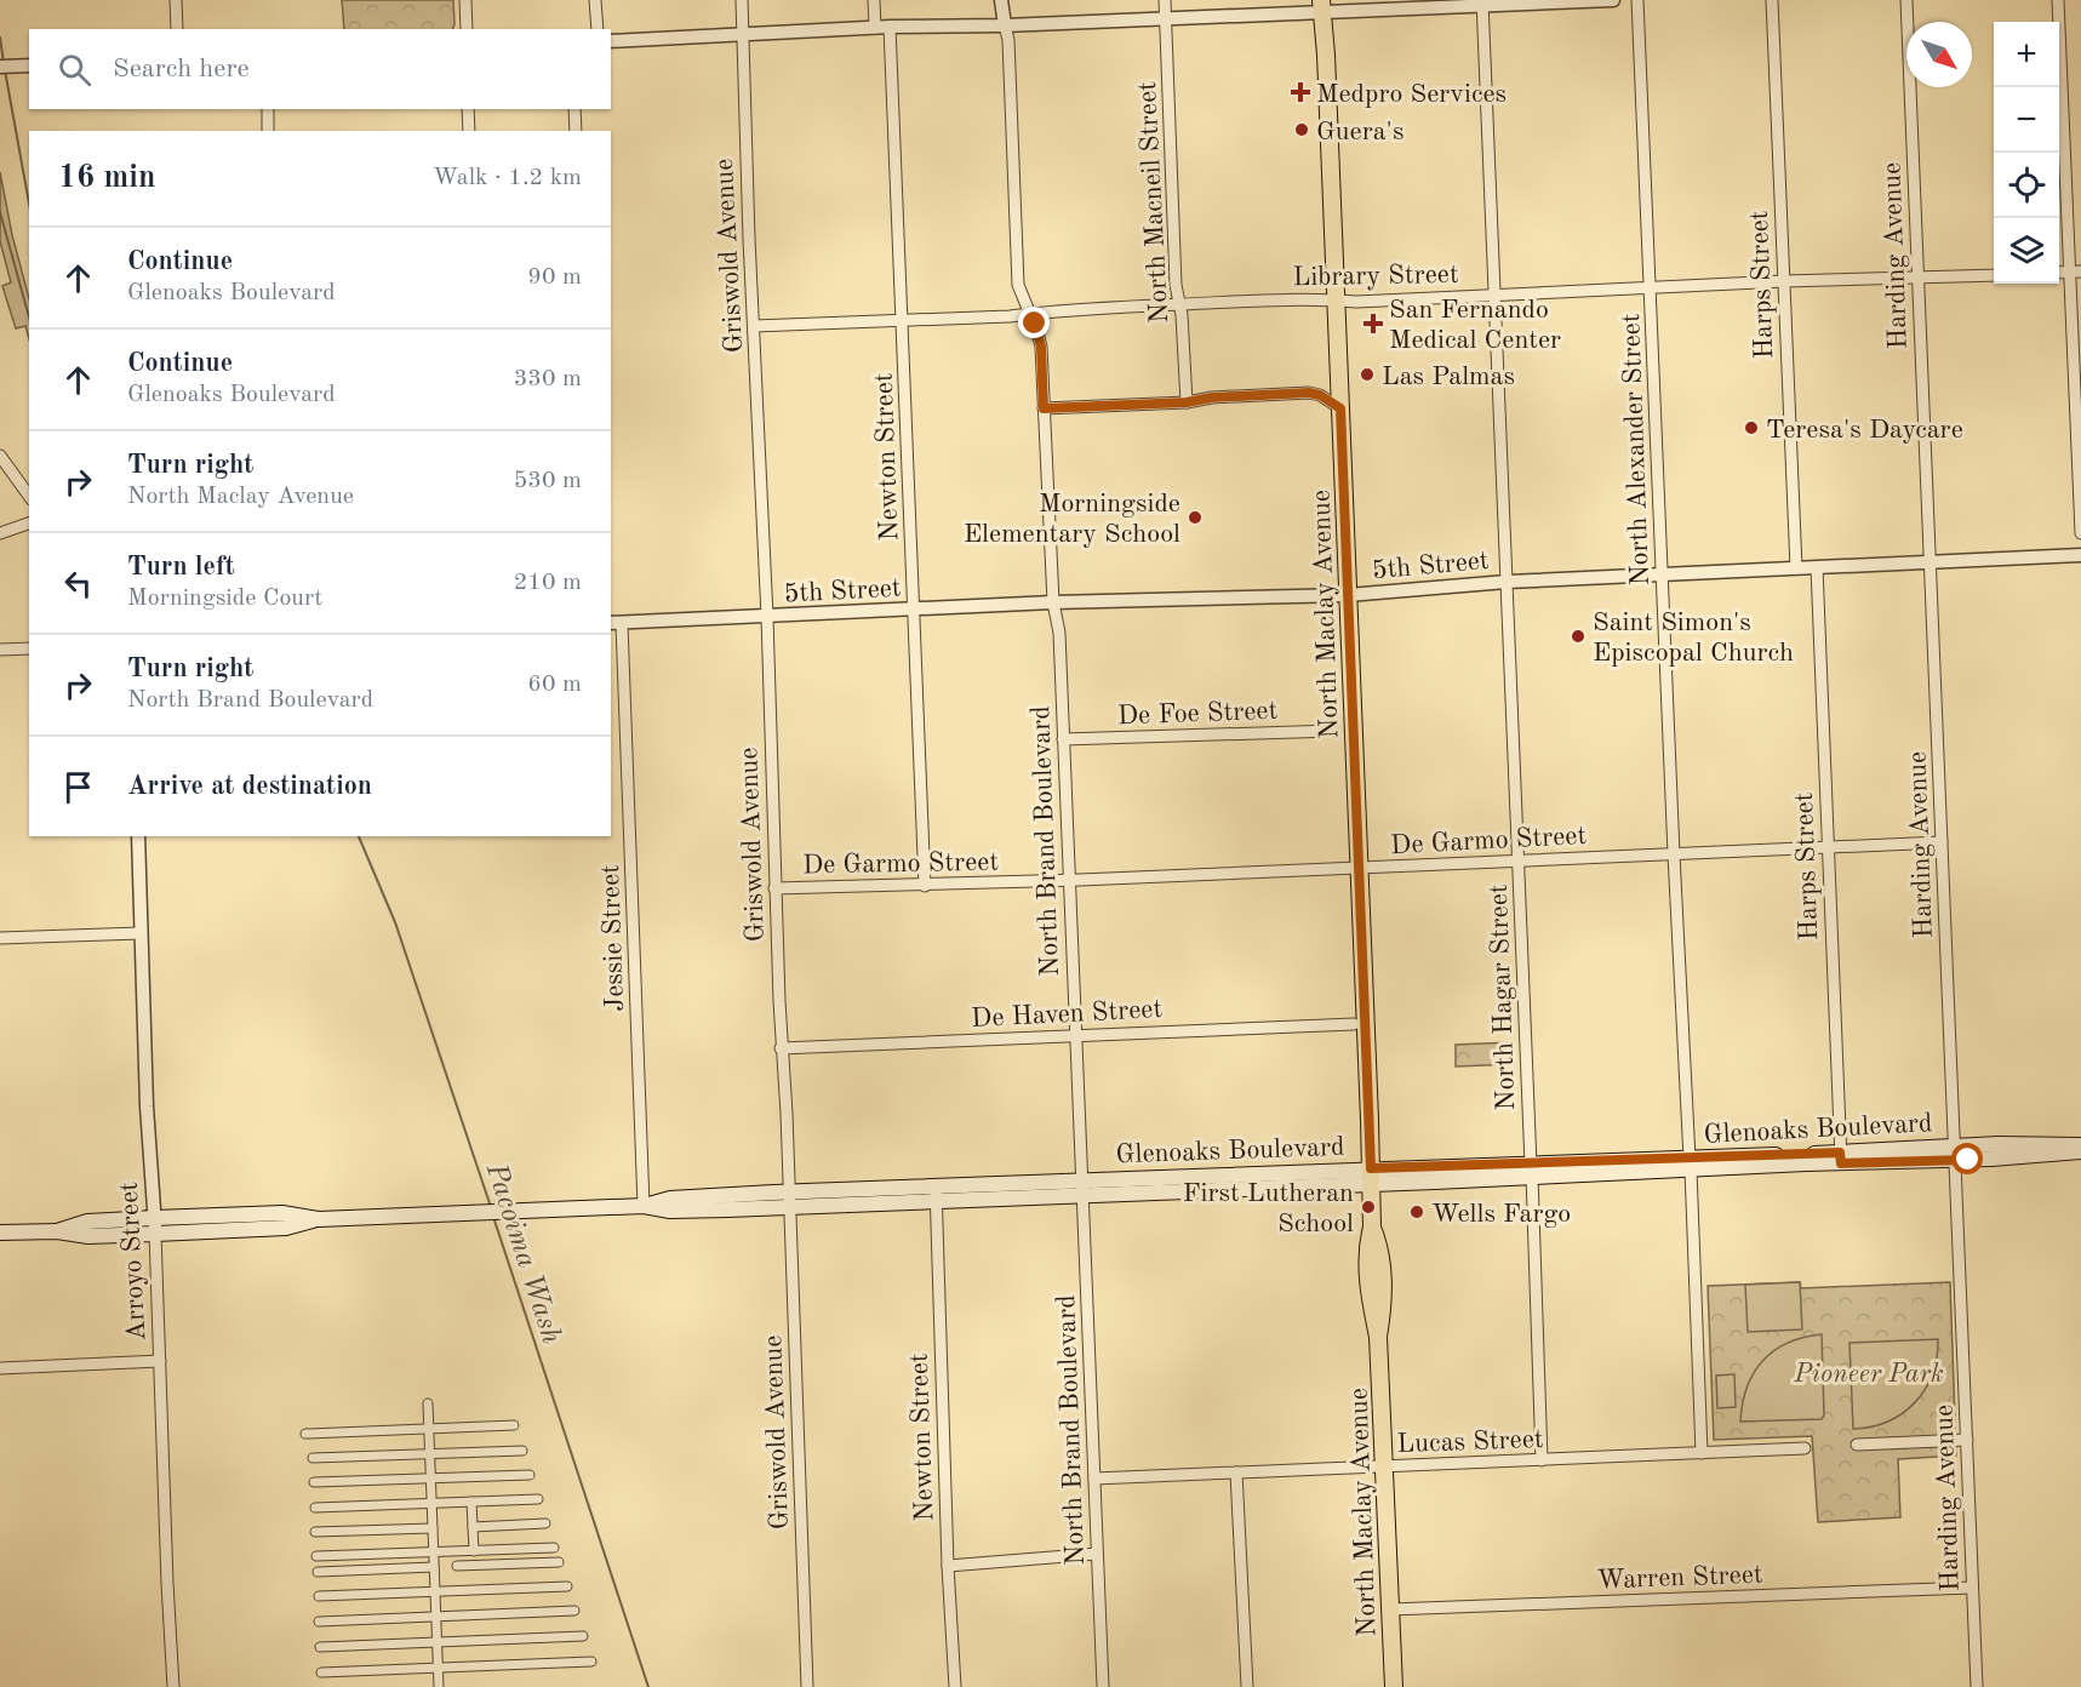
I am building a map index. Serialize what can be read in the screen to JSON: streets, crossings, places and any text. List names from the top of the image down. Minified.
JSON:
{"streets":{"main road":["North Maclay Avenue","Glenoaks Boulevard"],"street":["North Macneil Street","Griswold Avenue","Harding Avenue","Library Street","Harps Street","North Alexander Street","Newton Street","5th Street","De Foe Street","De Garmo Street","North Brand Boulevard","Jessie Street","North Hagar Street","De Haven Street","Arroyo Street","Lucas Street","Warren Street"]},"crossings":[["North Macneil Street","Library Street"],["Griswold Avenue","Library Street"],["Griswold Avenue","5th Street"],["Griswold Avenue","De Garmo Street"],["Griswold Avenue","De Haven Street"],["Griswold Avenue","Glenoaks Boulevard"],["Harding Avenue","Library Street"],["Harding Avenue","5th Street"],["Harding Avenue","De Garmo Street"],["Harding Avenue","Glenoaks Boulevard"],["Harding Avenue","Warren Street"],["Library Street","Harps Street"],["Library Street","North Alexander Street"],["Library Street","Newton Street"],["Library Street","North Maclay Avenue"],["Library Street","North Brand Boulevard"],["Library Street","North Hagar Street"],["Harps Street","5th Street"],["Harps Street","De Garmo Street"],["Harps Street","Glenoaks Boulevard"],["North Alexander Street","5th Street"],["North Alexander Street","De Garmo Street"],["North Alexander Street","Glenoaks Boulevard"],["North Alexander Street","Lucas Street"],["Newton Street","5th Street"],["Newton Street","De Garmo Street"],["Newton Street","Glenoaks Boulevard"],["5th Street","North Maclay Avenue"],["5th Street","North Brand Boulevard"],["5th Street","Jessie Street"],["5th Street","North Hagar Street"],["North Maclay Avenue","De Garmo Street"],["North Maclay Avenue","Glenoaks Boulevard"],["North Maclay Avenue","Lucas Street"],["North Maclay Avenue","Warren Street"],["De Foe Street","North Brand Boulevard"],["De Garmo Street","North Brand Boulevard"],["De Garmo Street","North Hagar Street"],["North Brand Boulevard","De Haven Street"],["North Brand Boulevard","Glenoaks Boulevard"],["North Brand Boulevard","Lucas Street"],["Jessie Street","Glenoaks Boulevard"],["North Hagar Street","Glenoaks Boulevard"],["North Hagar Street","Lucas Street"],["Glenoaks Boulevard","Arroyo Street"]],"water":["Pacoima Wash"],"parks":["Pioneer Park"],"places":{"health":["Medpro Services","San Fernando Medical Center"],"other":["Guera's","Las Palmas","Teresa's Daycare","Morningside Elementary School","Saint Simon's Episcopal Church","First Lutheran School","Wells Fargo"]},"north":"bottom right","page":{"map_buttons":["+","−"],"search":"Search here","heading":["16 min","Walk · 1.2 km"],"list":[["Continue","Glenoaks Boulevard","90 m"],["Continue","Glenoaks Boulevard","330 m"],["Turn right","North Maclay Avenue","530 m"],["Turn left","Morningside Court","210 m"],["Turn right","North Brand Boulevard","60 m"],"Arrive at destination"]}}
